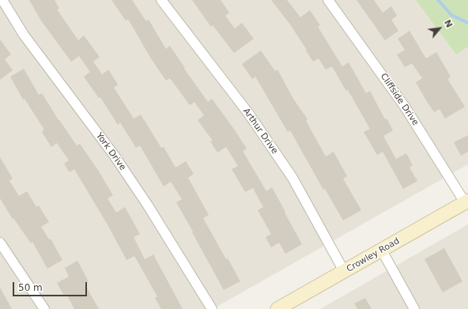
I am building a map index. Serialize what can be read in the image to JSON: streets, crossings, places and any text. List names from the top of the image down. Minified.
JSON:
{"streets":{"main road":["Crowley Road"],"street":["Cliffside Drive","Arthur Drive","York Drive"]},"crossings":[["Cliffside Drive","Crowley Road"],["Arthur Drive","Crowley Road"]],"scale_bar":"50 m","north":"top right"}
